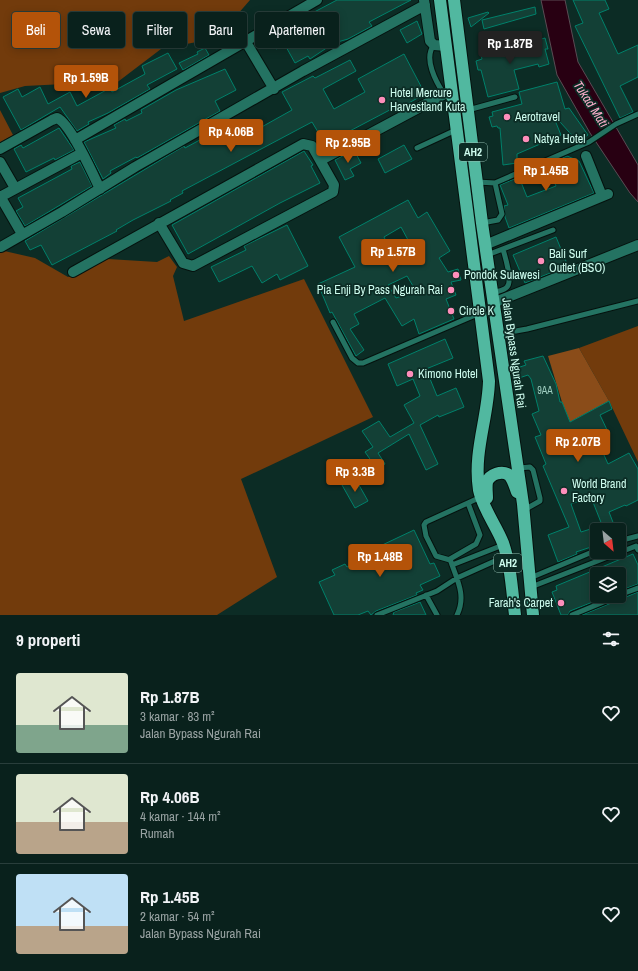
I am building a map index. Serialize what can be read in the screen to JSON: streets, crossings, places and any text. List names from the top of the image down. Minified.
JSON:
{"streets":{"highway":["AH2","Jalan Bypass Ngurah Rai"]},"water":["Tukad Mati"],"places":["Hotel Mercure Harvestland Kuta","Aerotravel","Natya Hotel","Bali Surf Outlet (BSO)","Pondok Sulawesi","Pia Enji By Pass Ngurah Rai","Circle K","Kimono Hotel","World Brand Factory","Farah's Carpet"],"house_numbers":["9AA"],"north":"bottom right","page":{"chip":["Beli","Sewa","Filter","Baru","Apartemen"],"price":["Rp 1.87B","Rp 1.59B","Rp 4.06B","Rp 2.95B","Rp 1.45B","Rp 1.57B","Rp 2.07B","Rp 3.3B","Rp 1.48B"],"heading":"9 properti","list":[{"name":"Rp 1.87B","note":"3 kamar · 83 m² · Jalan Bypass Ngurah Rai"},{"name":"Rp 4.06B","note":"4 kamar · 144 m² · Rumah"},{"name":"Rp 1.45B","note":"2 kamar · 54 m² · Jalan Bypass Ngurah Rai"}]}}
